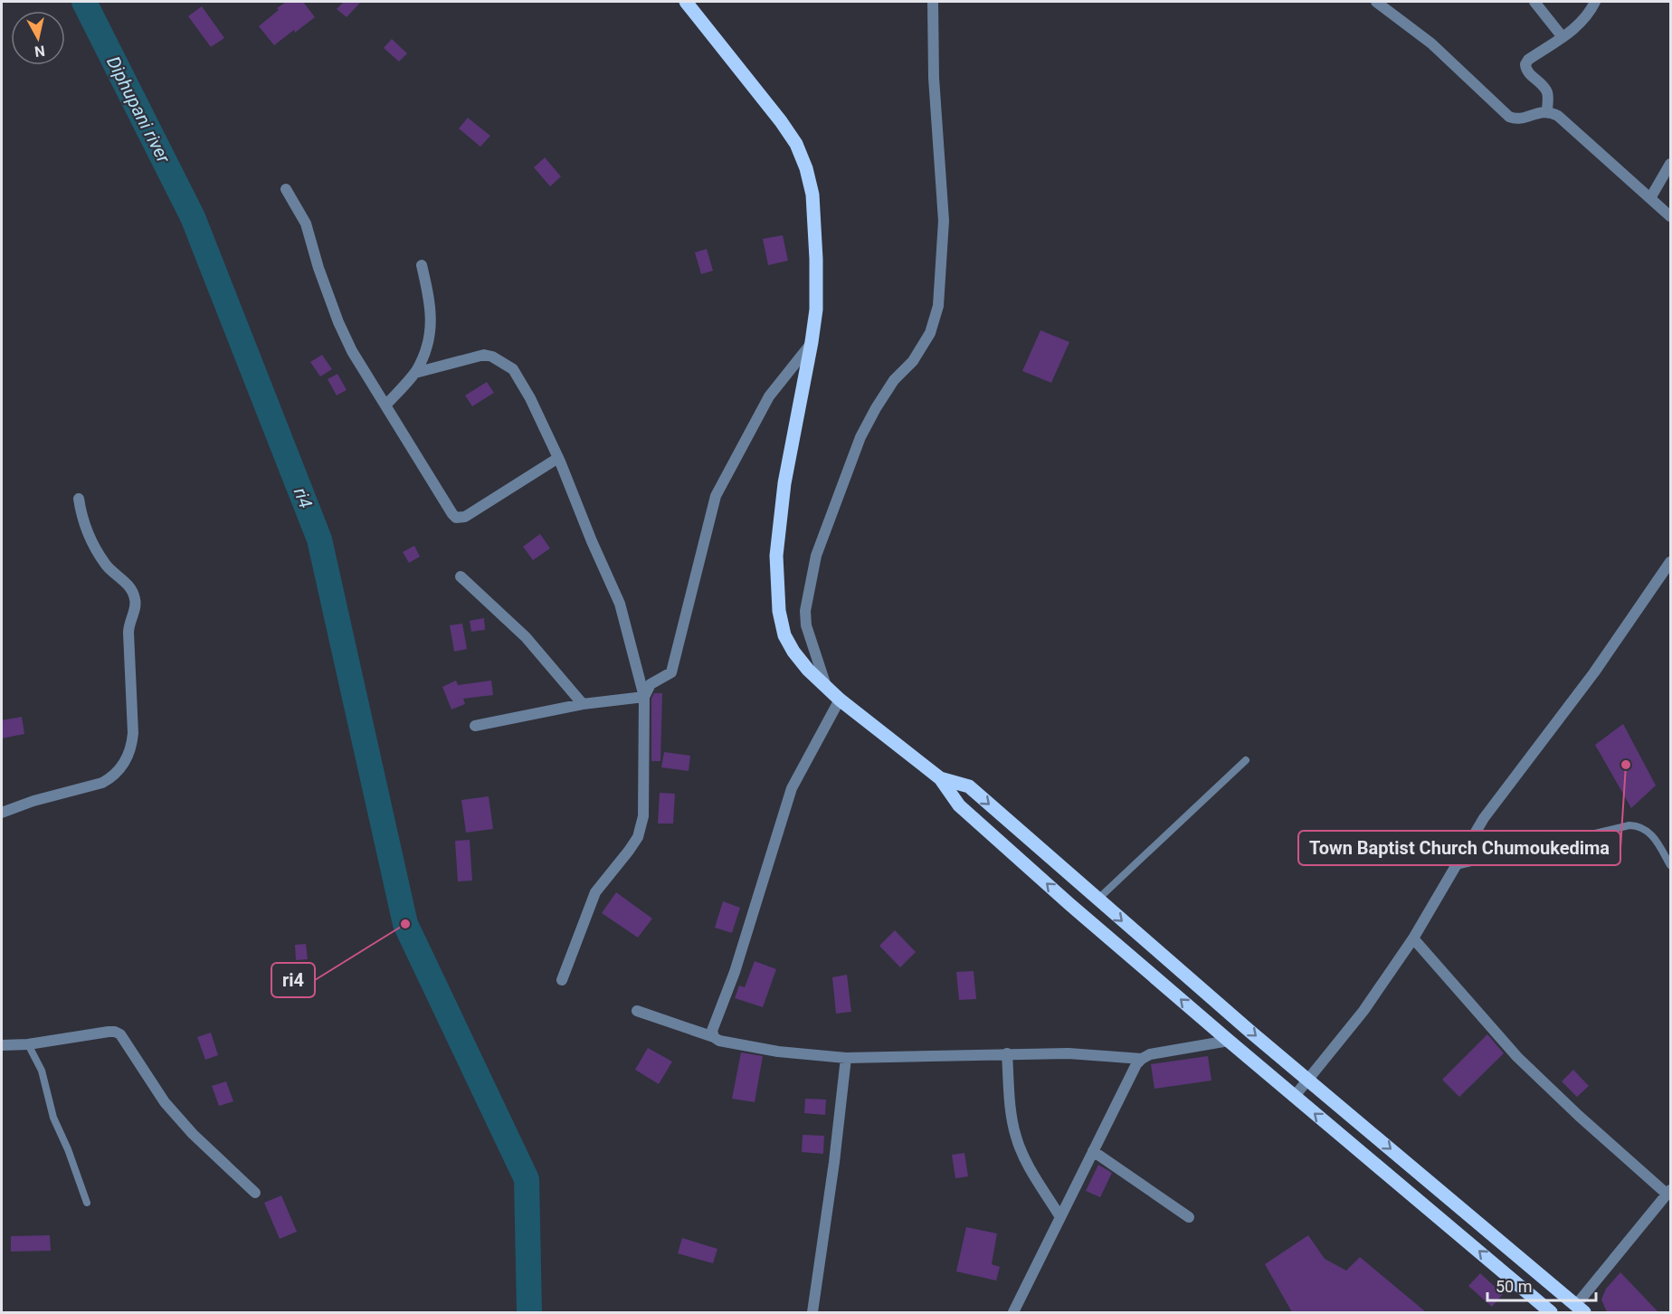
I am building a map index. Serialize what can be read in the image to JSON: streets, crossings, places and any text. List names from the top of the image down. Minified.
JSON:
{"water":["Diphupani river","ri4"],"places":["Town Baptist Church Chumoukedima","ri4"],"scale_bar":"50 m","north":"bottom"}
